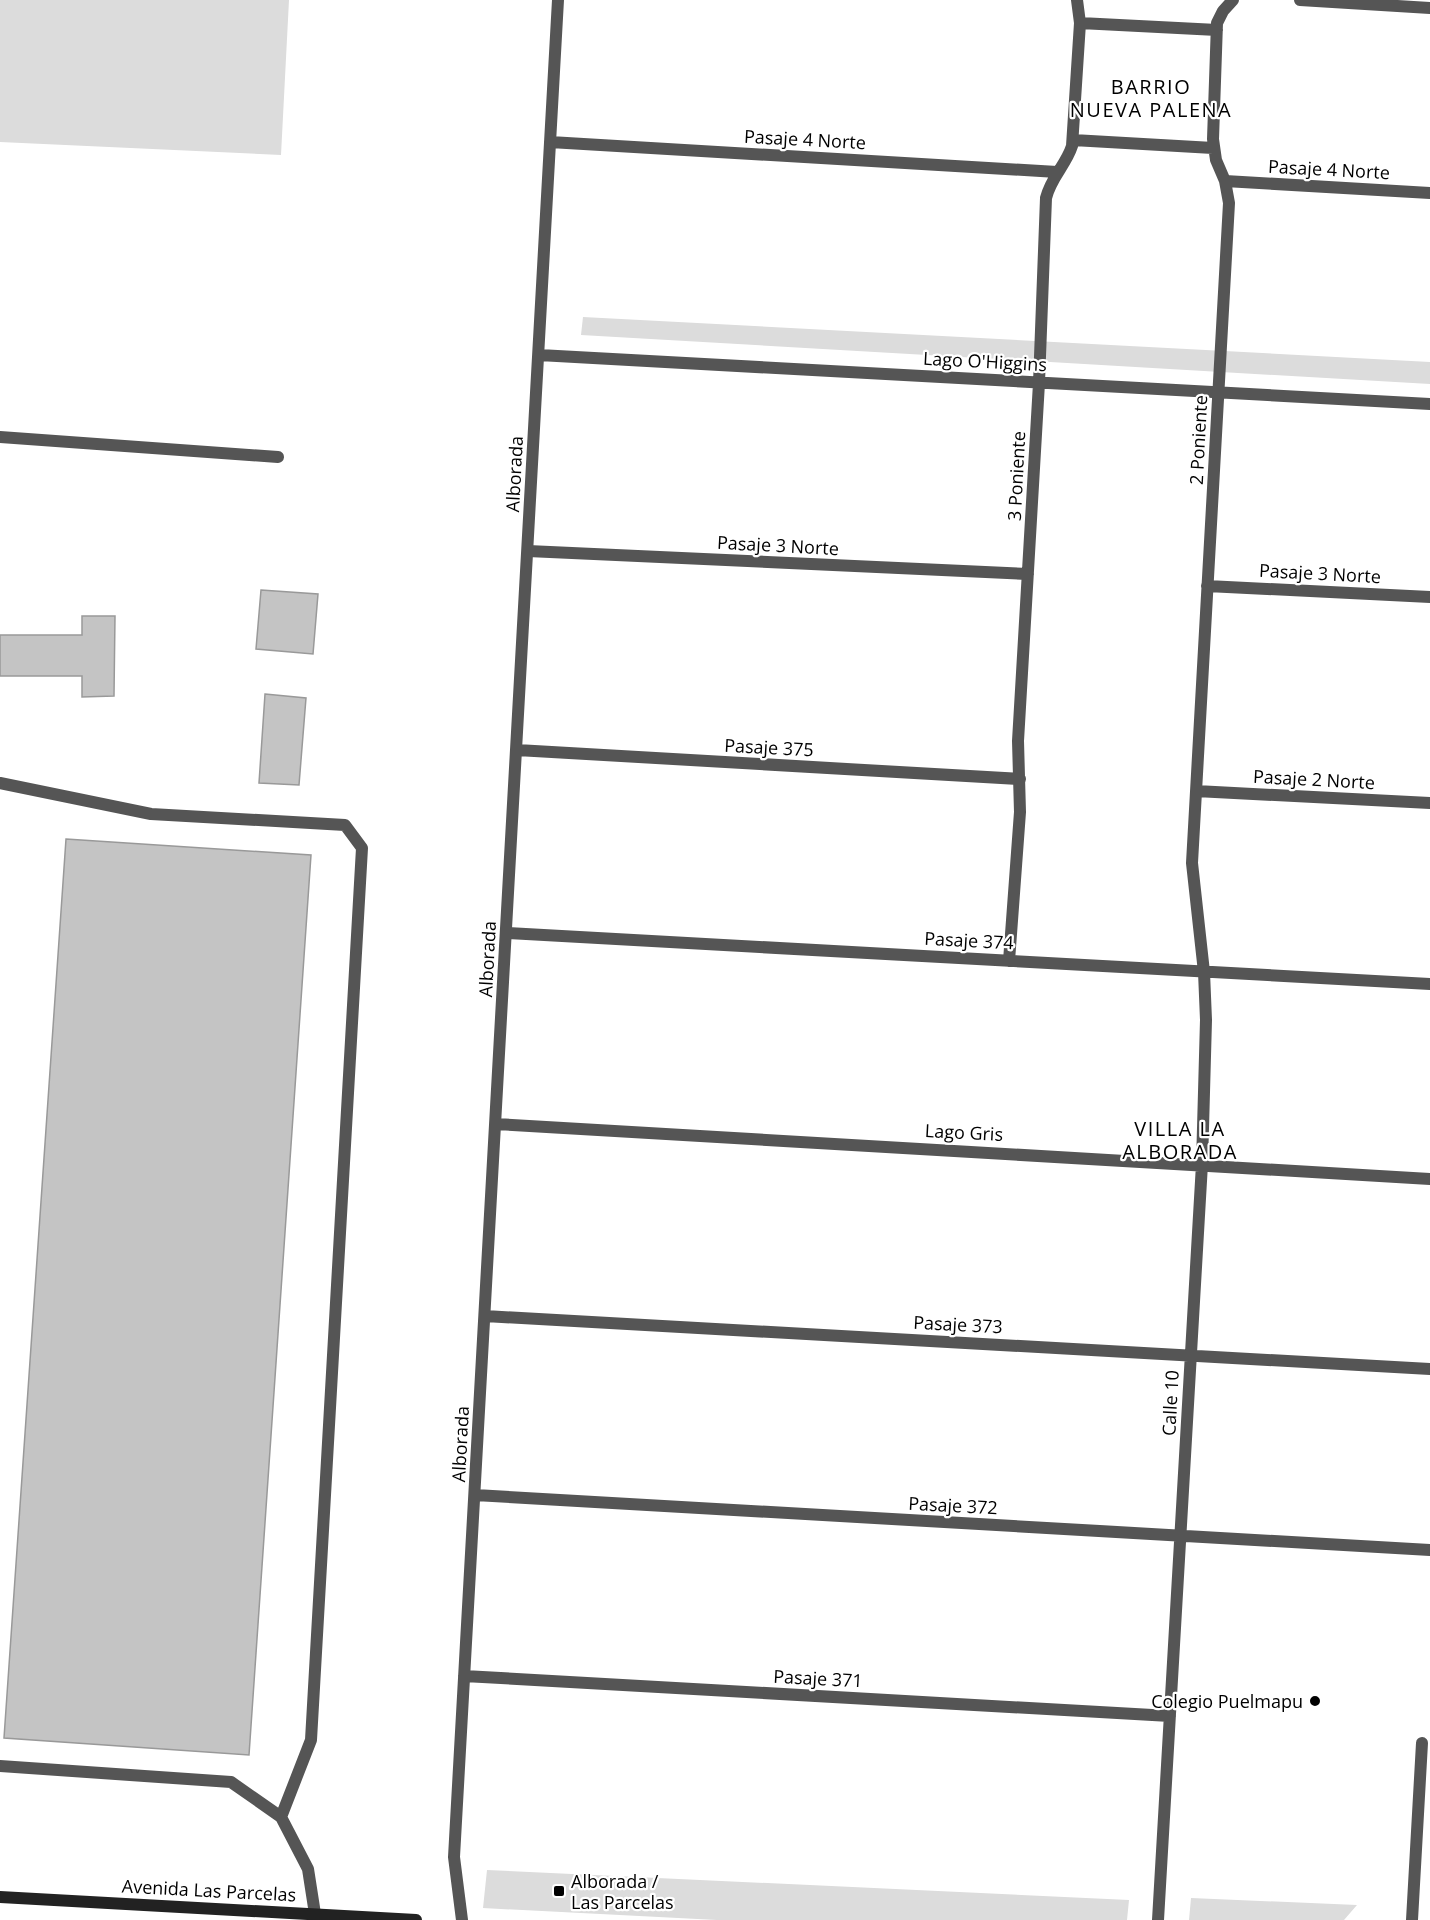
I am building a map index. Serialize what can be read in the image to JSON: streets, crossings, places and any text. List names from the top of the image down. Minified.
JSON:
{"streets":{"main road":["Avenida Las Parcelas"],"street":["Pasaje 4 Norte","Lago O'Higgins","2 Poniente","Alborada","3 Poniente","Pasaje 3 Norte","Pasaje 375","Pasaje 2 Norte","Pasaje 374","Lago Gris","Pasaje 373","Calle 10","Pasaje 372","Pasaje 371"]},"crossings":[["Pasaje 4 Norte","2 Poniente"],["Pasaje 4 Norte","Alborada"],["Pasaje 4 Norte","3 Poniente"],["Lago O'Higgins","2 Poniente"],["Lago O'Higgins","Alborada"],["Lago O'Higgins","3 Poniente"],["2 Poniente","Pasaje 3 Norte"],["2 Poniente","Pasaje 2 Norte"],["2 Poniente","Calle 10"],["Alborada","Pasaje 3 Norte"],["Alborada","Pasaje 375"],["Alborada","Pasaje 374"],["Alborada","Lago Gris"],["Alborada","Pasaje 373"],["Alborada","Pasaje 372"],["Alborada","Pasaje 371"],["3 Poniente","Pasaje 3 Norte"],["3 Poniente","Pasaje 375"],["3 Poniente","Pasaje 374"],["Pasaje 374","Calle 10"],["Lago Gris","Calle 10"],["Pasaje 373","Calle 10"],["Calle 10","Pasaje 372"],["Calle 10","Pasaje 371"]],"districts":["BARRIO NUEVA PALENA","VILLA LA ALBORADA"],"places":{"other":["Colegio Puelmapu"],"transit":["Alborada / Las Parcelas"]}}
